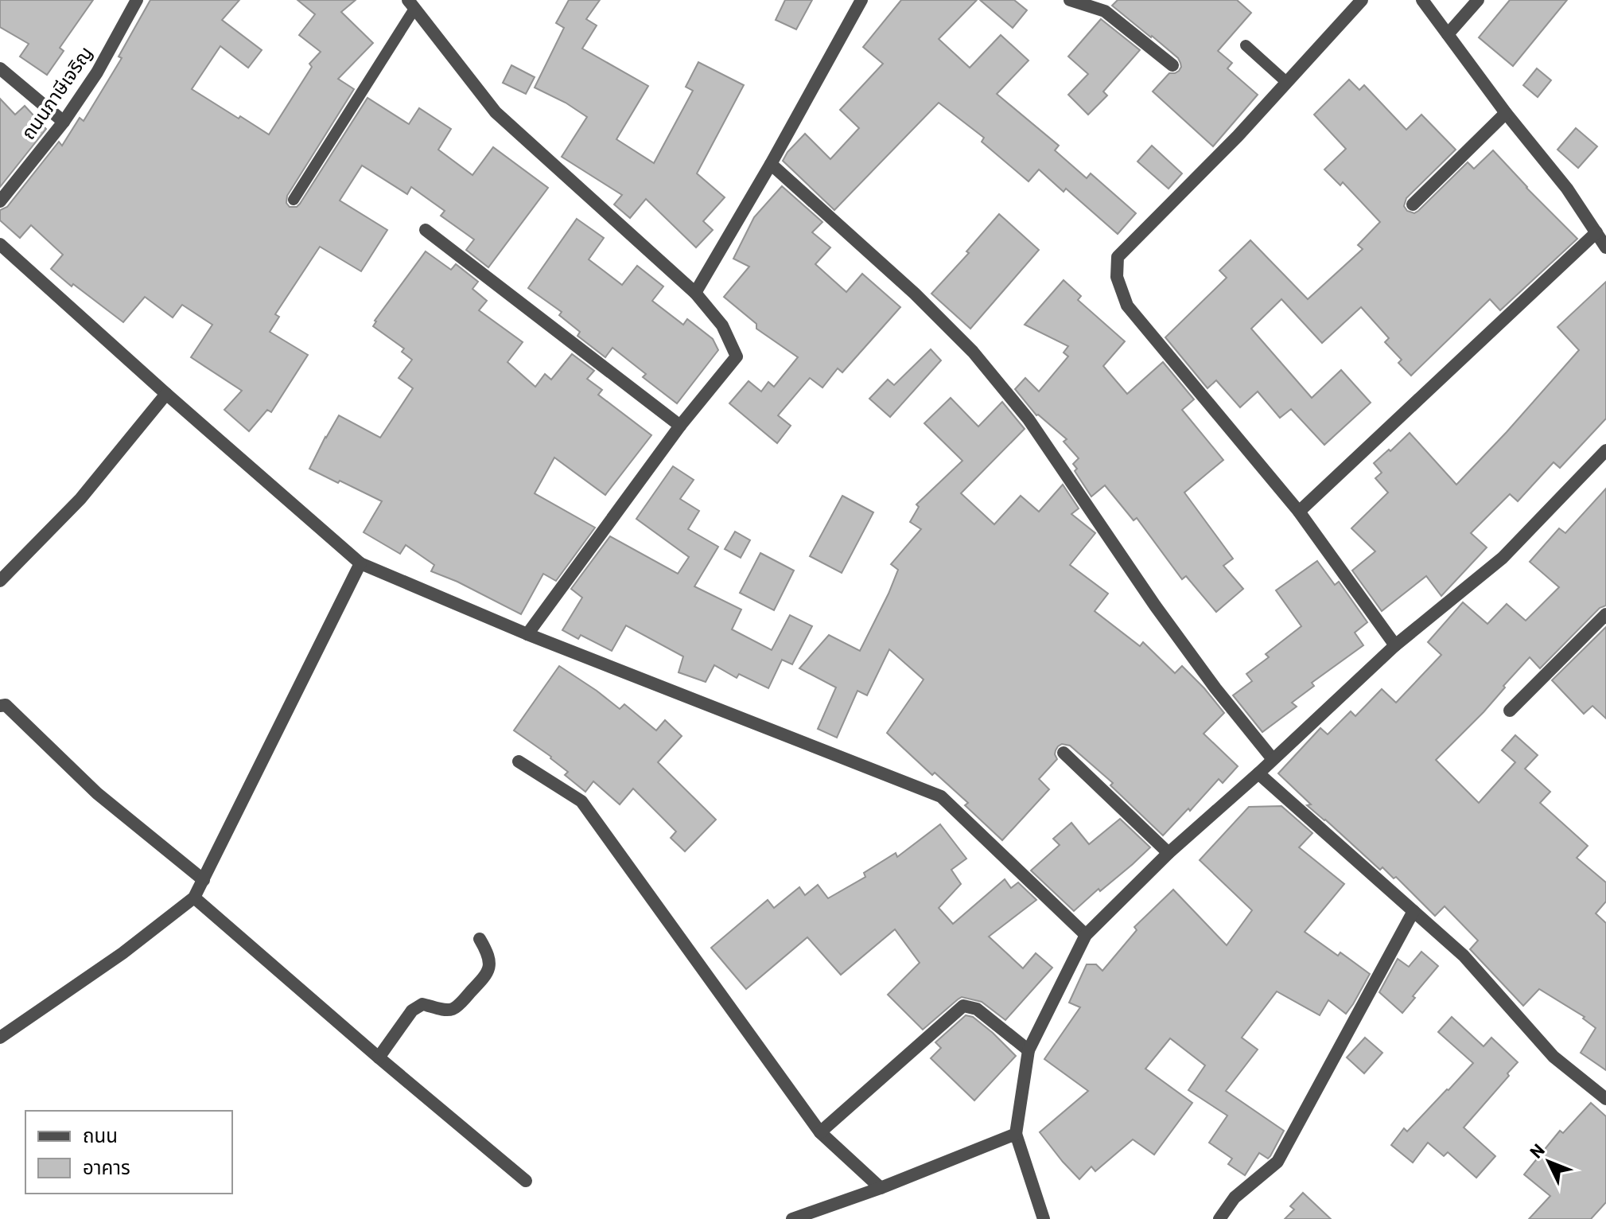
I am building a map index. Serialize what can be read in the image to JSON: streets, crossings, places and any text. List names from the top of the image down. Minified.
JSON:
{"streets":{"street":["ถนนภาษีเจริญ"]},"legend":["ถนน","อาคาร"],"north":"top left"}
